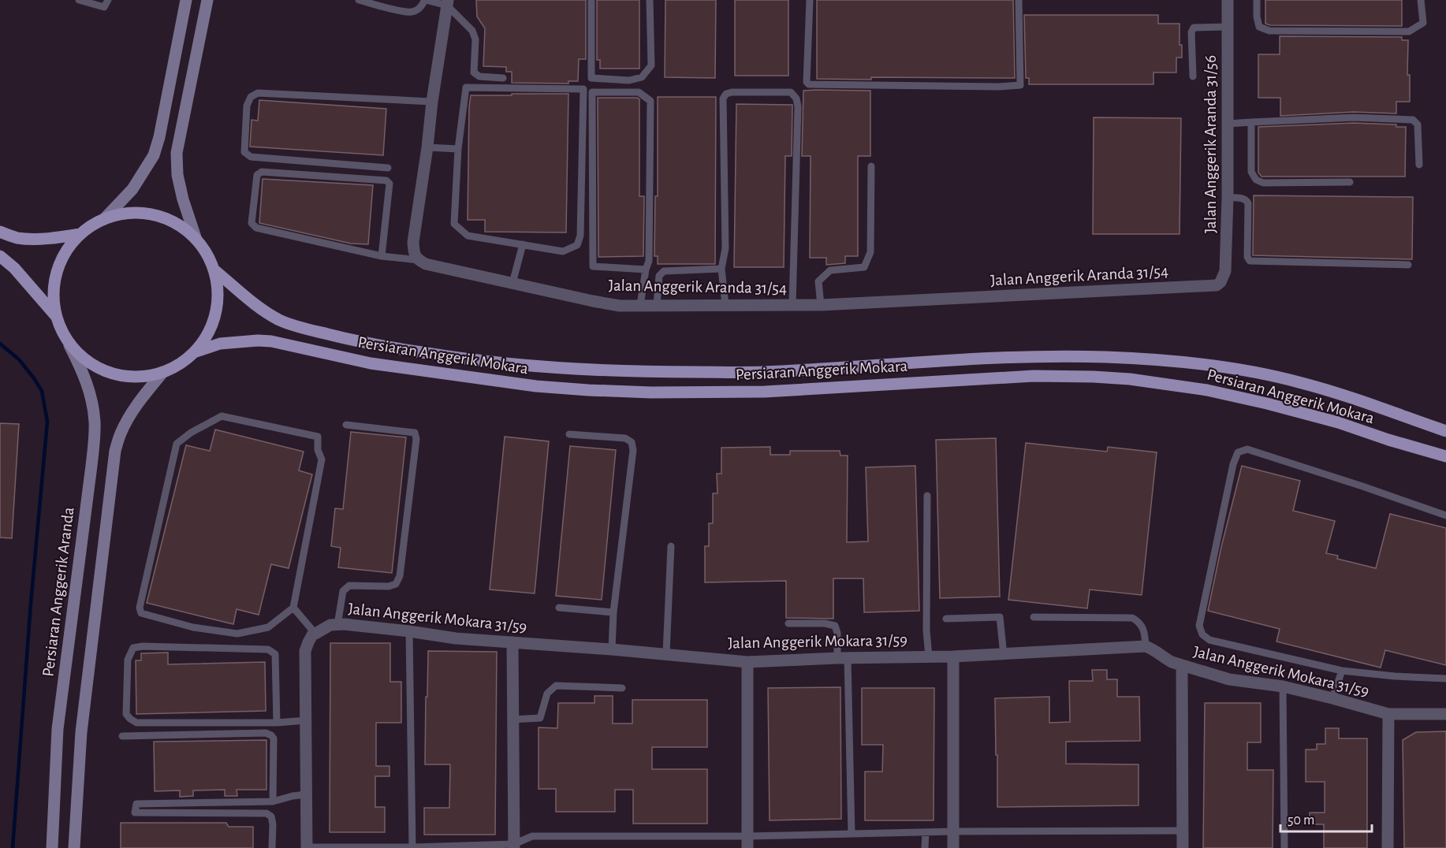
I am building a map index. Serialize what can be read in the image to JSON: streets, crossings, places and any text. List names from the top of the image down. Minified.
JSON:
{"streets":{"main road":["Persiaran Anggerik Mokara","Persiaran Anggerik Aranda"],"street":["Jalan Anggerik Aranda 31/56","Jalan Anggerik Aranda 31/54","Jalan Anggerik Mokara 31/59"]},"crossings":[["Jalan Anggerik Aranda 31/56","Jalan Anggerik Aranda 31/54"],["Persiaran Anggerik Mokara","Persiaran Anggerik Aranda"]],"scale_bar":"50 m"}
